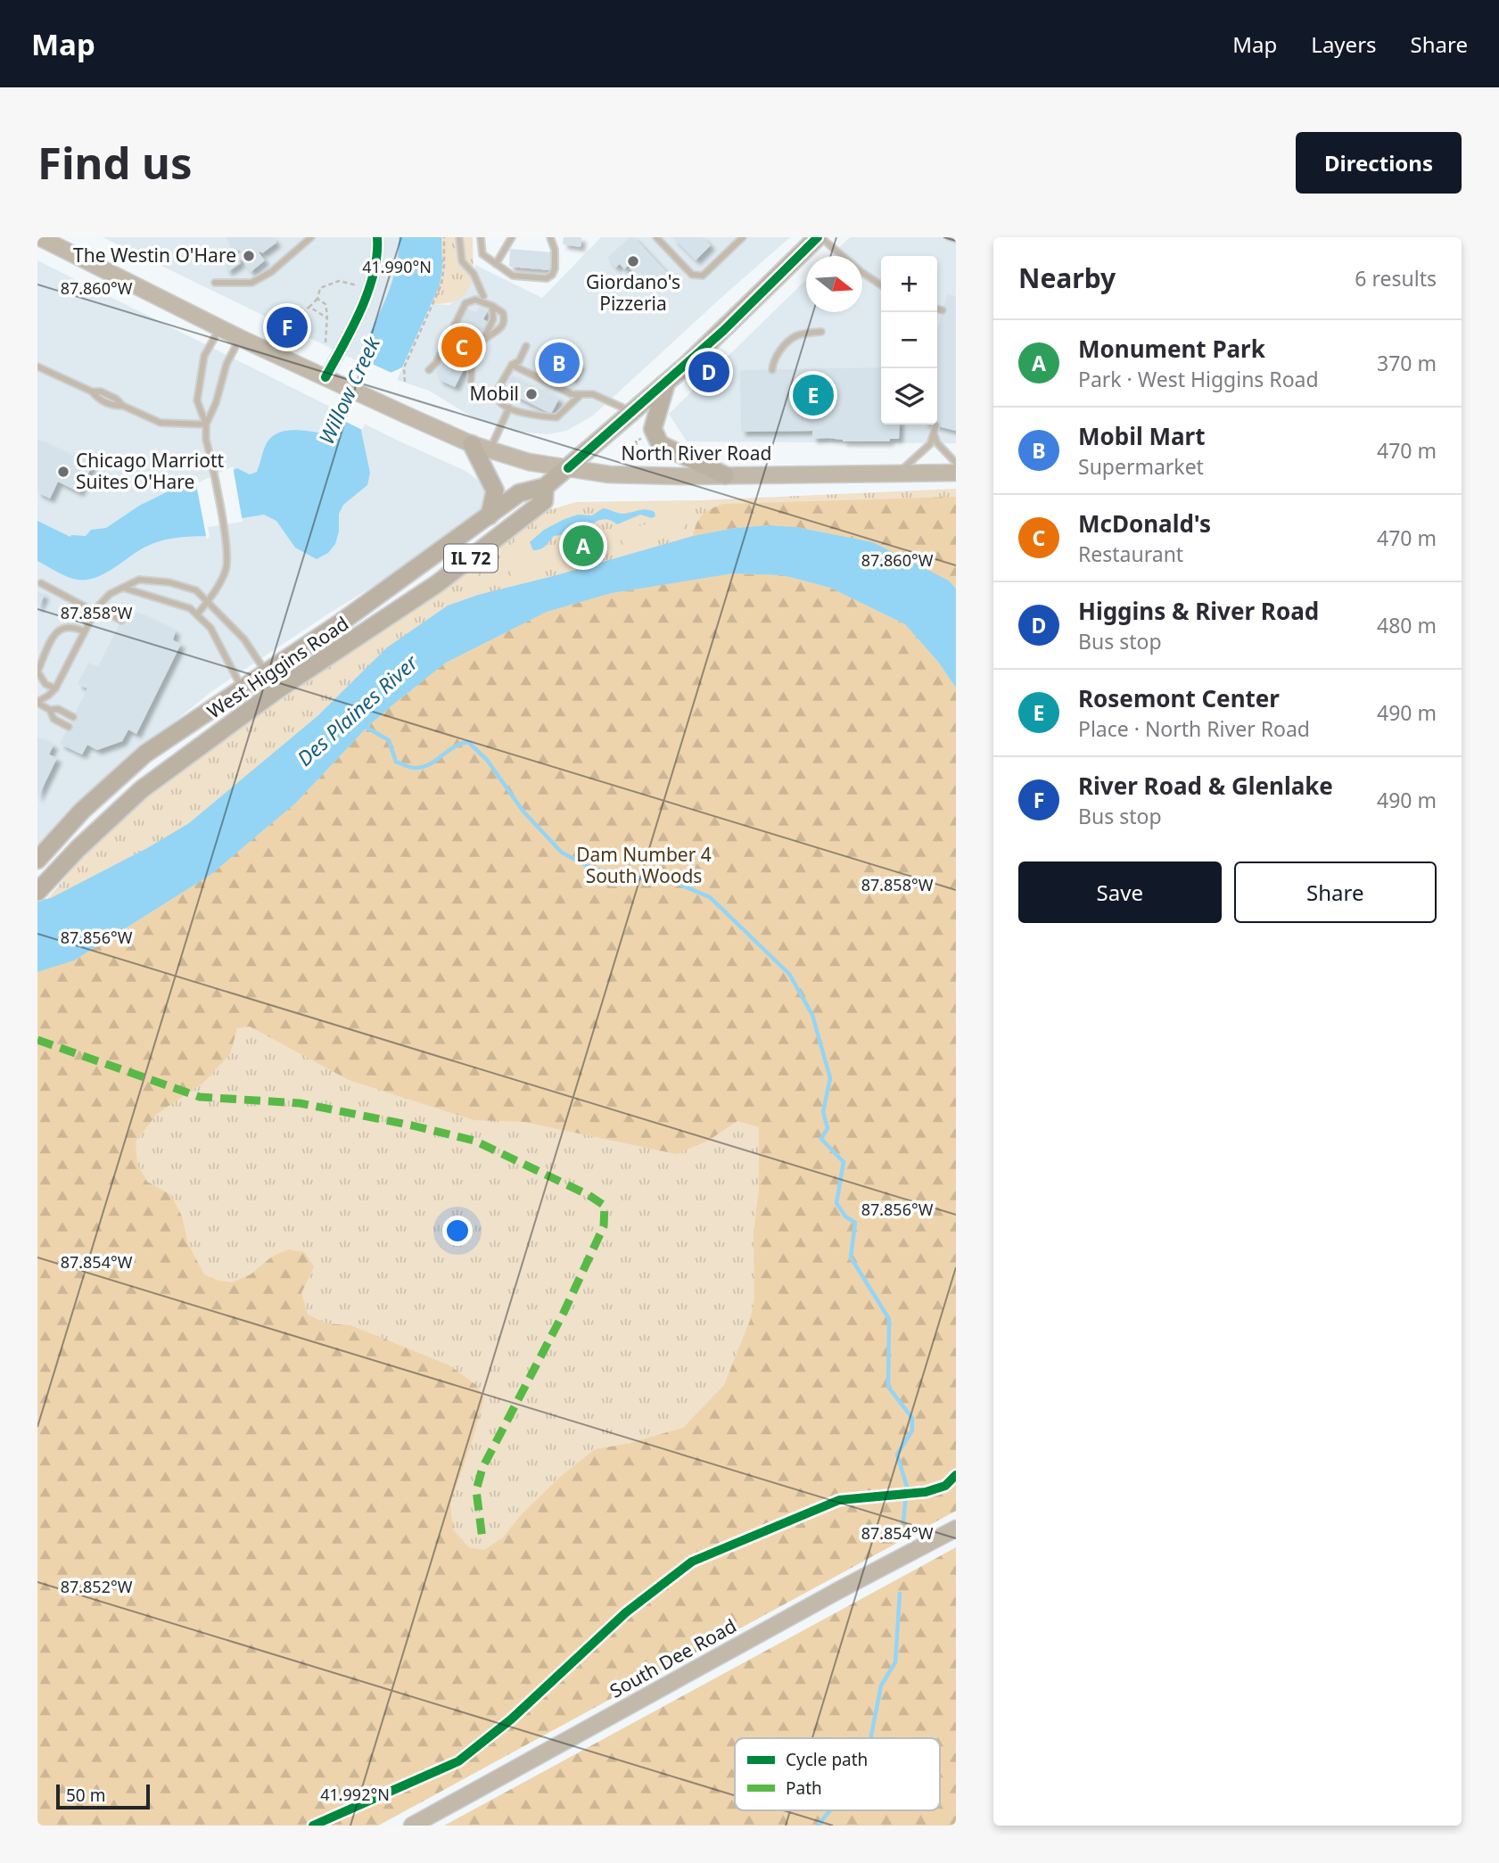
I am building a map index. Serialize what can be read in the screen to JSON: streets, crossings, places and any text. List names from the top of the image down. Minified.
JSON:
{"streets":{"main road":["North River Road","IL 72","West Higgins Road","South Dee Road"]},"crossings":[["North River Road","West Higgins Road"]],"water":["Willow Creek","Des Plaines River"],"parks":["Dam Number 4 South Woods"],"places":["The Westin O'Hare","Giordano's Pizzeria","Mobil","Chicago Marriott Suites O'Hare"],"legend":["Cycle path","Path"],"scale_bar":"50 m","north":"right","page":{"header":"Map","nav":["Map","Layers","Share"],"buttons":["Directions",["Save","Share"]],"title":"Find us","heading":["Nearby","6 results"],"map_buttons":["+","−"],"pins":["F","C","B","D","E","A"],"list":[{"mark":"A","name":"Monument Park","note":"Park · West Higgins Road","value":"370 m"},{"mark":"B","name":"Mobil Mart","note":"Supermarket","value":"470 m"},{"mark":"C","name":"McDonald's","note":"Restaurant","value":"470 m"},{"mark":"D","name":"Higgins & River Road","note":"Bus stop","value":"480 m"},{"mark":"E","name":"Rosemont Center","note":"Place · North River Road","value":"490 m"},{"mark":"F","name":"River Road & Glenlake","note":"Bus stop","value":"490 m"}],"scale":"50 m"},"coordinates":["41.990°N","87.860°W","87.858°W","87.856°W","87.854°W","87.852°W","41.992°N"]}
